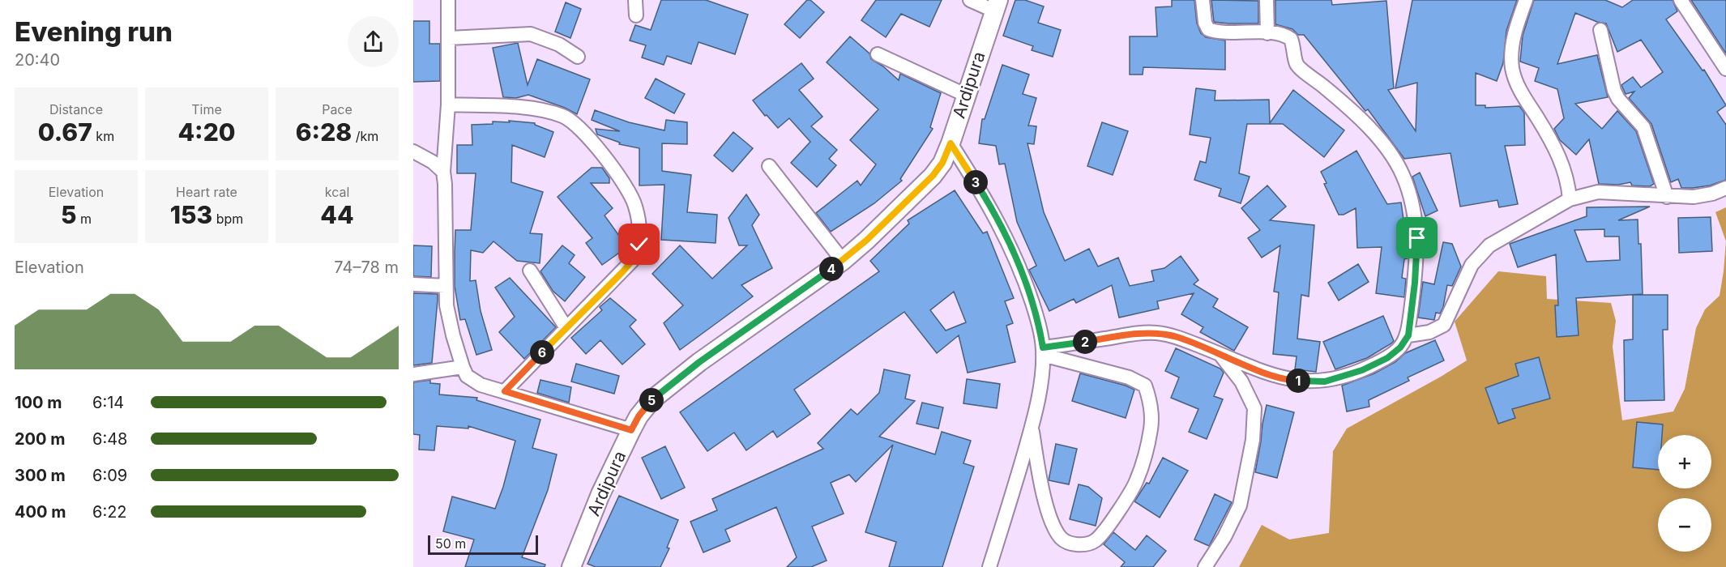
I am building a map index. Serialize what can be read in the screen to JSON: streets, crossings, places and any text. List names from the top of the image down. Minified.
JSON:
{"streets":{"street":["Ardipura"]},"scale_bar":"50 m","page":{"heading":["Evening run","20:40"],"stats":[["Distance","0.67 km"],["Time","4:20"],["Pace","6:28 /km"],["Elevation","5 m"],["Heart rate","153 bpm"],["kcal","44"]],"pins":["3","4","2","6","1","5"],"chart":["Elevation","74–78 m"],"list":[{"name":"100 m","note":"6:14"},{"name":"200 m","note":"6:48"},{"name":"300 m","note":"6:09"},{"name":"400 m","note":"6:22"}],"map_buttons":["+","−"],"scale":"50 m"}}
